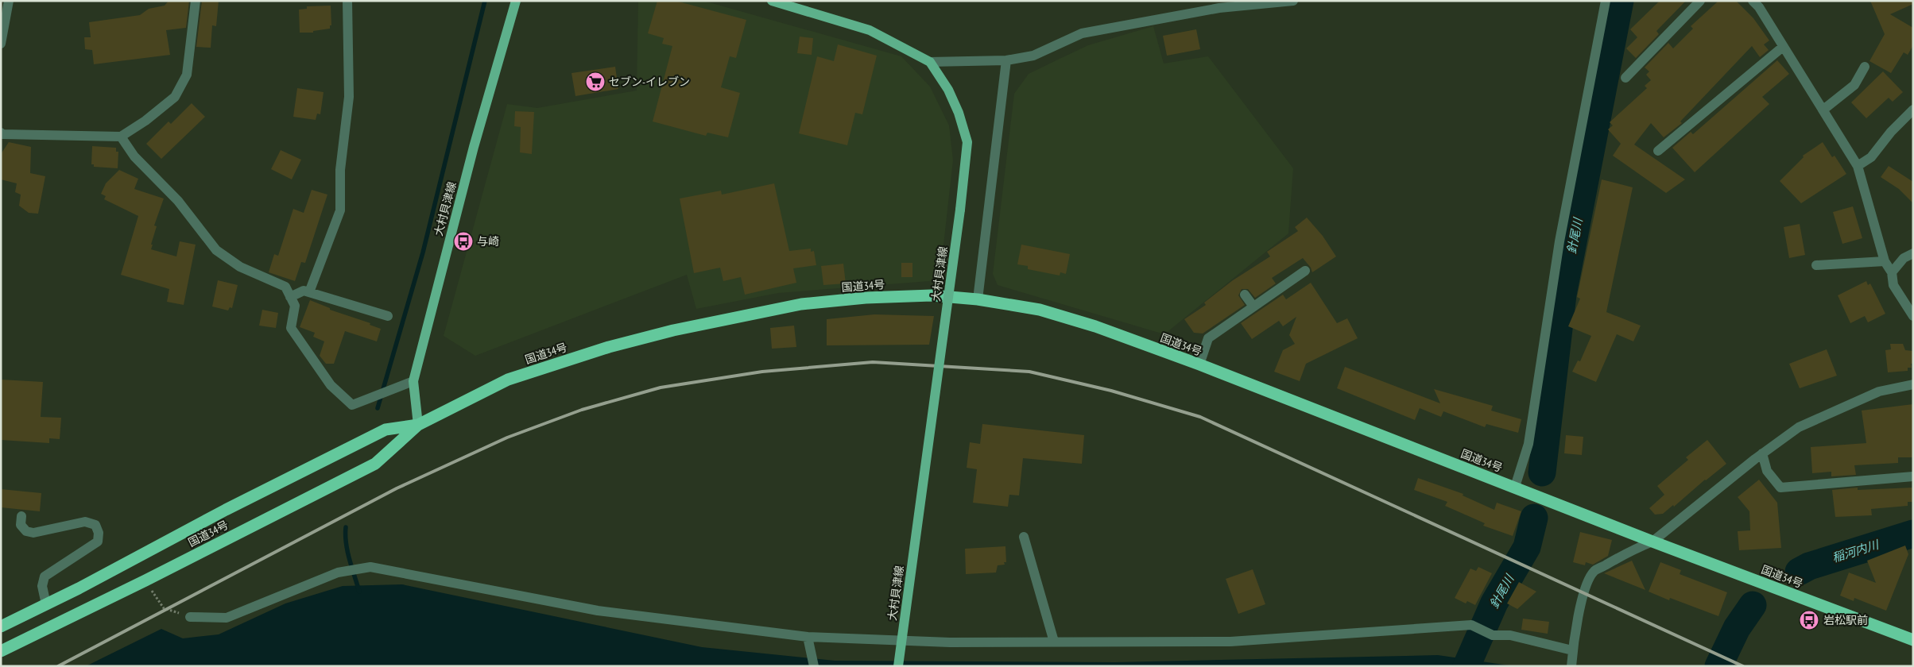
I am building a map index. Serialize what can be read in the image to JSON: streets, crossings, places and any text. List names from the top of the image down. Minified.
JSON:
{"streets":{"highway":["国道34号"],"main road":["大村貝津線"]},"crossings":[["大村貝津線","国道34号"]],"water":["針尾川","稲河内川"],"places":{"supermarket":["セブン-イレブン"],"bus stop":["与崎","岩松駅前"]}}
